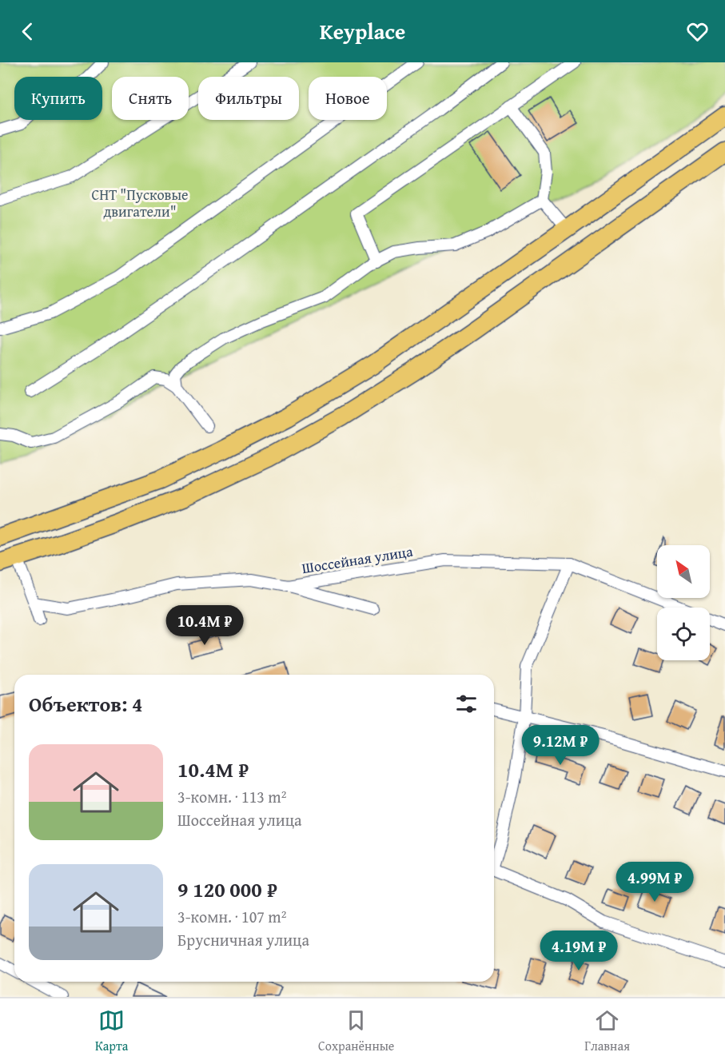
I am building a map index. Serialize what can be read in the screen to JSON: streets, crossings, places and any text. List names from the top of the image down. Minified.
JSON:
{"streets":{"street":["Шоссейная улица"]},"parks":["СНТ \"Пусковые двигатели\""],"north":"top left","page":{"header":"Keyplace","chip":["Купить","Снять","Фильтры","Новое"],"price":["10.4M ₽","9.12M ₽","4.99M ₽","4.19M ₽"],"heading":"Объектов: 4","list":[{"name":"10.4M ₽","note":"3-комн. · 113 m² · Шоссейная улица"},{"name":"9 120 000 ₽","note":"3-комн. · 107 m² · Брусничная улица"}],"tabs":["Карта","Сохранённые","Главная"]}}
